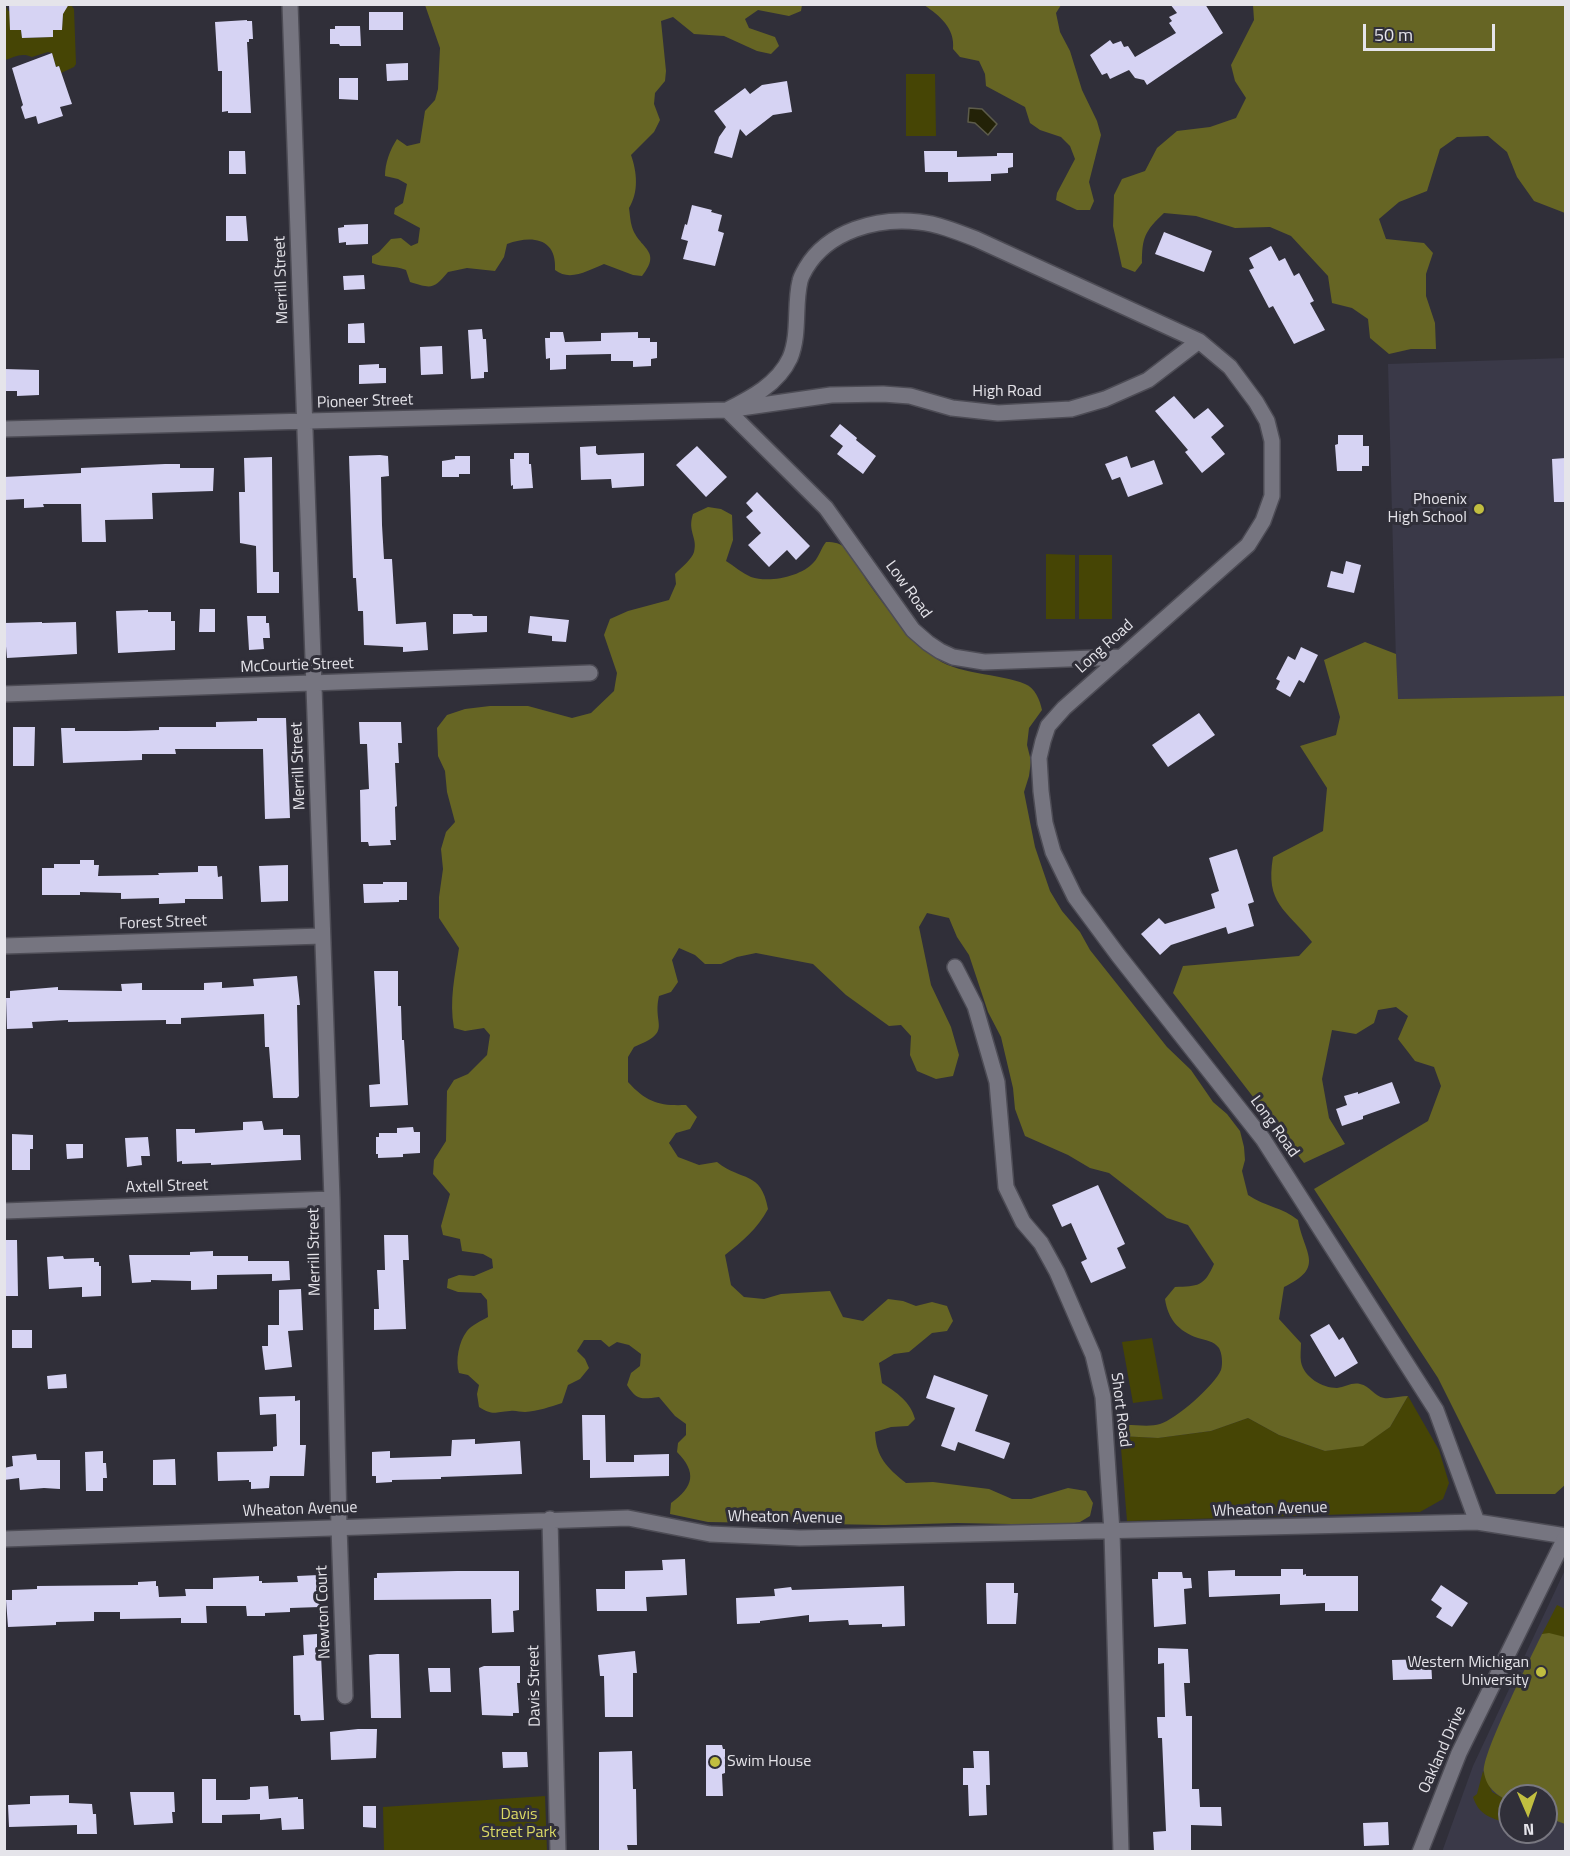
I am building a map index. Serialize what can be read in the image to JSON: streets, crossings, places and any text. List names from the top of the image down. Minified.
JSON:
{"streets":{"street":["Merrill Street","High Road","Pioneer Street","Low Road","Long Road","McCourtie Street","Forest Street","Axtell Street","Short Road","Wheaton Avenue","Newton Court","Davis Street","Oakland Drive"]},"crossings":[["Merrill Street","Pioneer Street"],["Merrill Street","McCourtie Street"],["Merrill Street","Forest Street"],["Merrill Street","Axtell Street"],["Merrill Street","Wheaton Avenue"],["Merrill Street","Newton Court"],["High Road","Pioneer Street"],["High Road","Low Road"],["High Road","Long Road"],["Pioneer Street","Low Road"],["Pioneer Street","Long Road"],["Low Road","Long Road"],["Long Road","Wheaton Avenue"],["Short Road","Wheaton Avenue"],["Wheaton Avenue","Newton Court"],["Wheaton Avenue","Davis Street"],["Wheaton Avenue","Oakland Drive"]],"parks":["Davis Street Park"],"places":["Phoenix High School","Western Michigan University","Swim House"],"scale_bar":"50 m","north":"bottom"}
